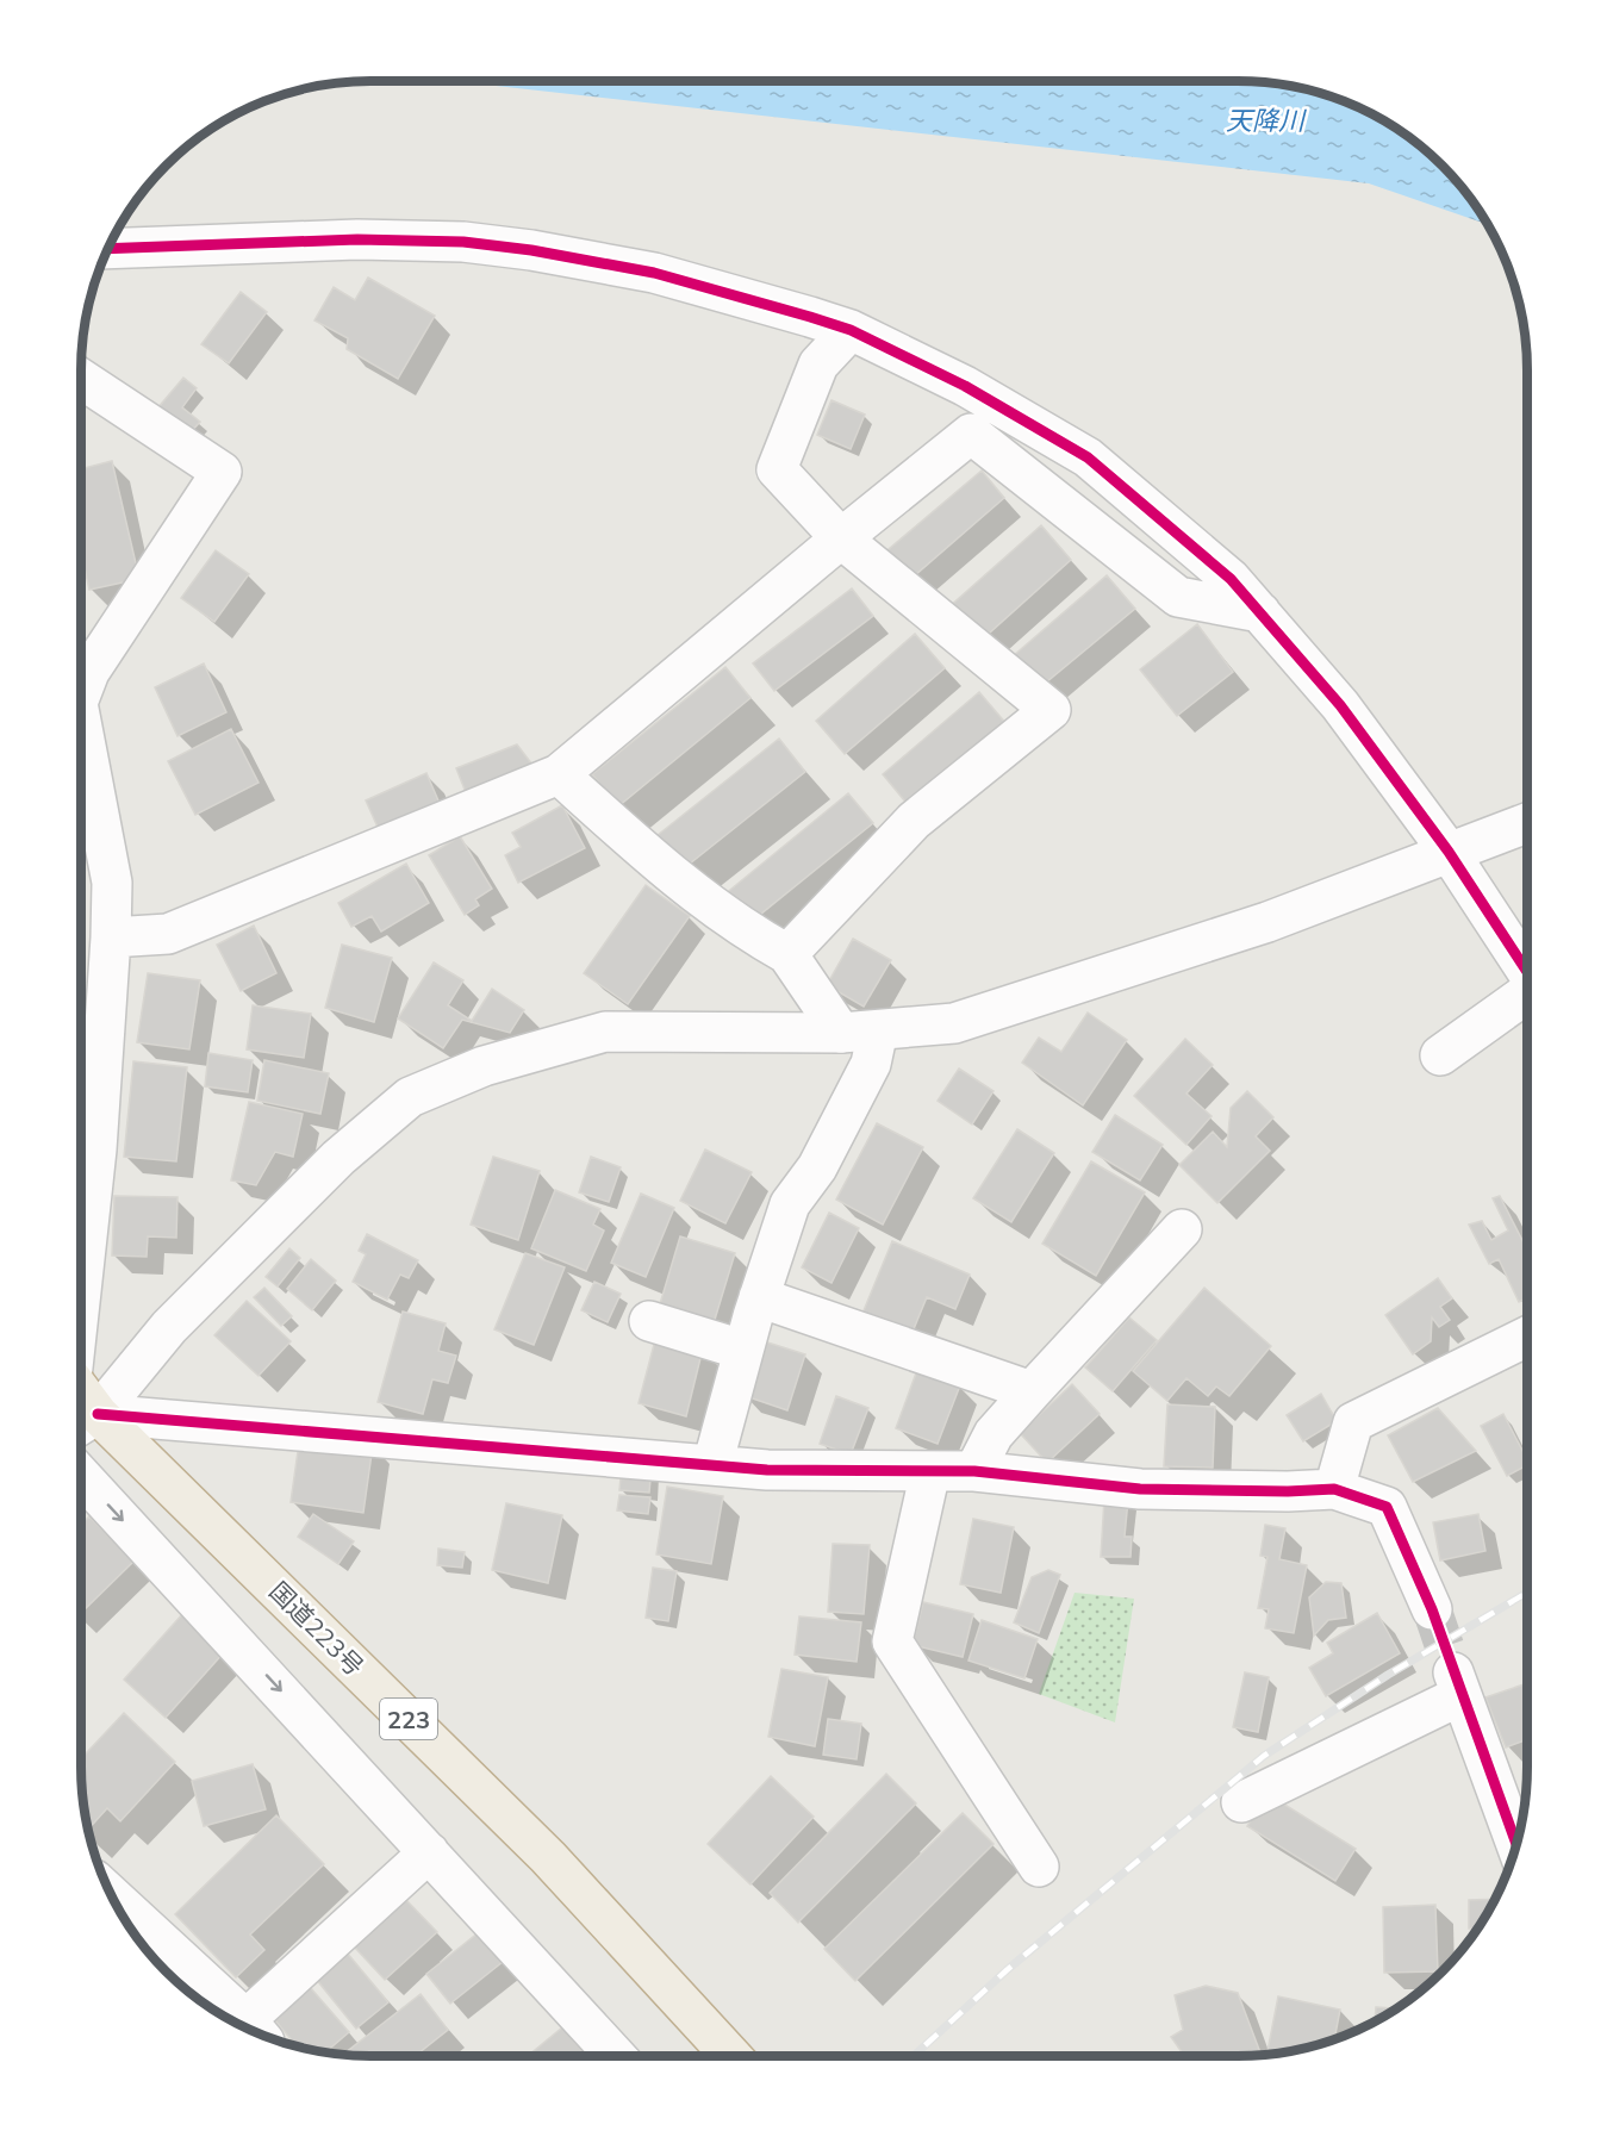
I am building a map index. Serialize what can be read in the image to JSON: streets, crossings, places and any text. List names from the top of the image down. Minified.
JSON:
{"streets":{"highway":["国道223号","223"]},"water":["天降川"]}
